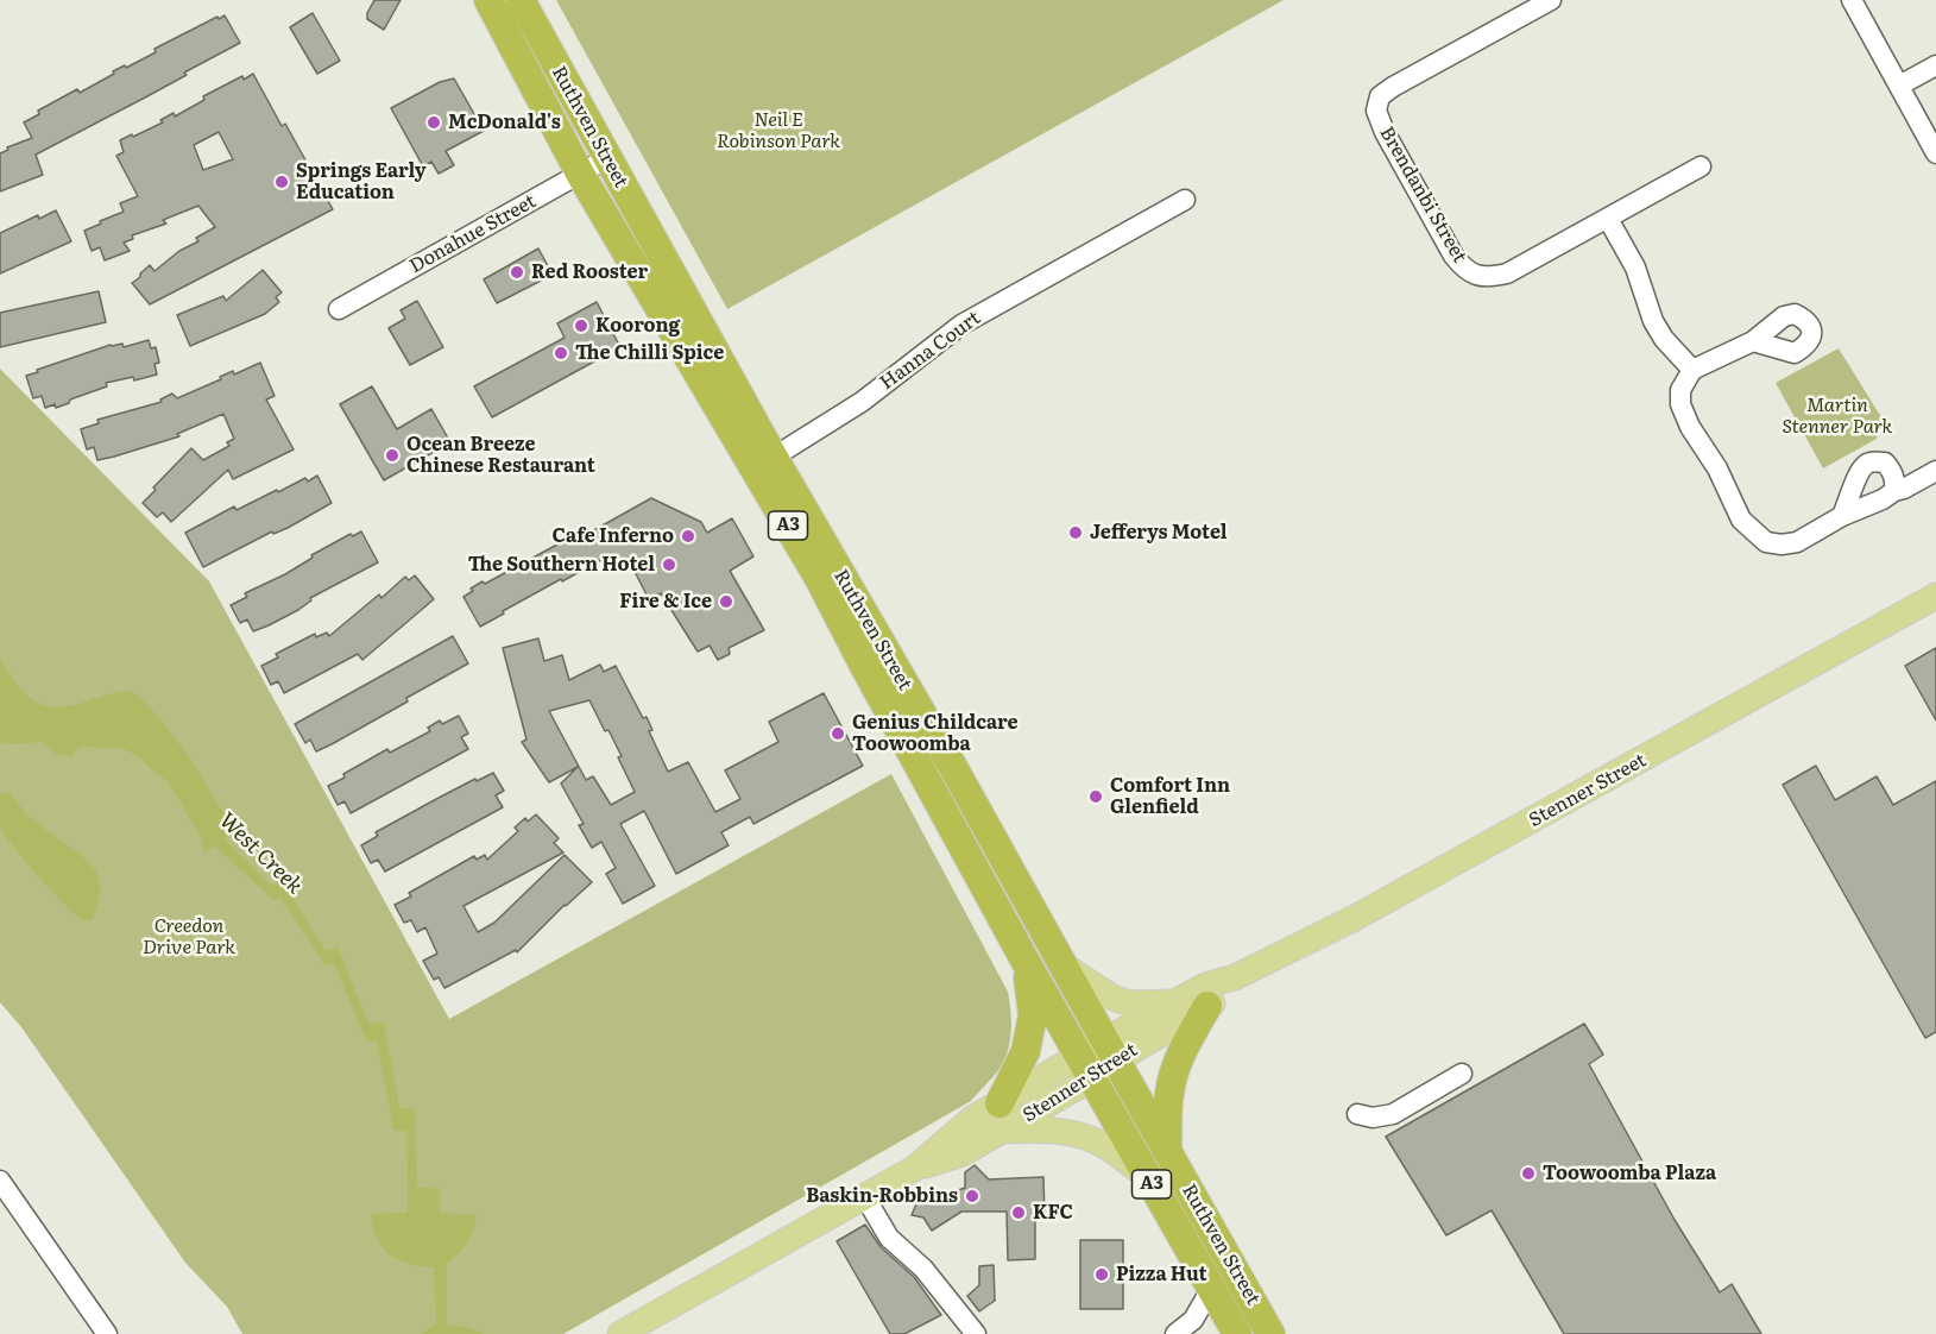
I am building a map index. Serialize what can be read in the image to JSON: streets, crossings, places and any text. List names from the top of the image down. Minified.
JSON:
{"streets":{"highway":["Ruthven Street","A3"],"main road":["Stenner Street"],"street":["Brendanbi Street","Donahue Street","Hanna Court"]},"crossings":[["Ruthven Street","Donahue Street"],["Ruthven Street","Hanna Court"],["Ruthven Street","Stenner Street"]],"water":["West Creek"],"parks":["Neil E Robinson Park","Martin Stenner Park","Creedon Drive Park"],"places":["McDonald's","Springs Early Education","Red Rooster","Koorong","The Chilli Spice","Ocean Breeze Chinese Restaurant","Jefferys Motel","Cafe Inferno","The Southern Hotel","Fire & Ice","Genius Childcare Toowoomba","Comfort Inn Glenfield","Toowoomba Plaza","Baskin-Robbins","KFC","Pizza Hut"]}
